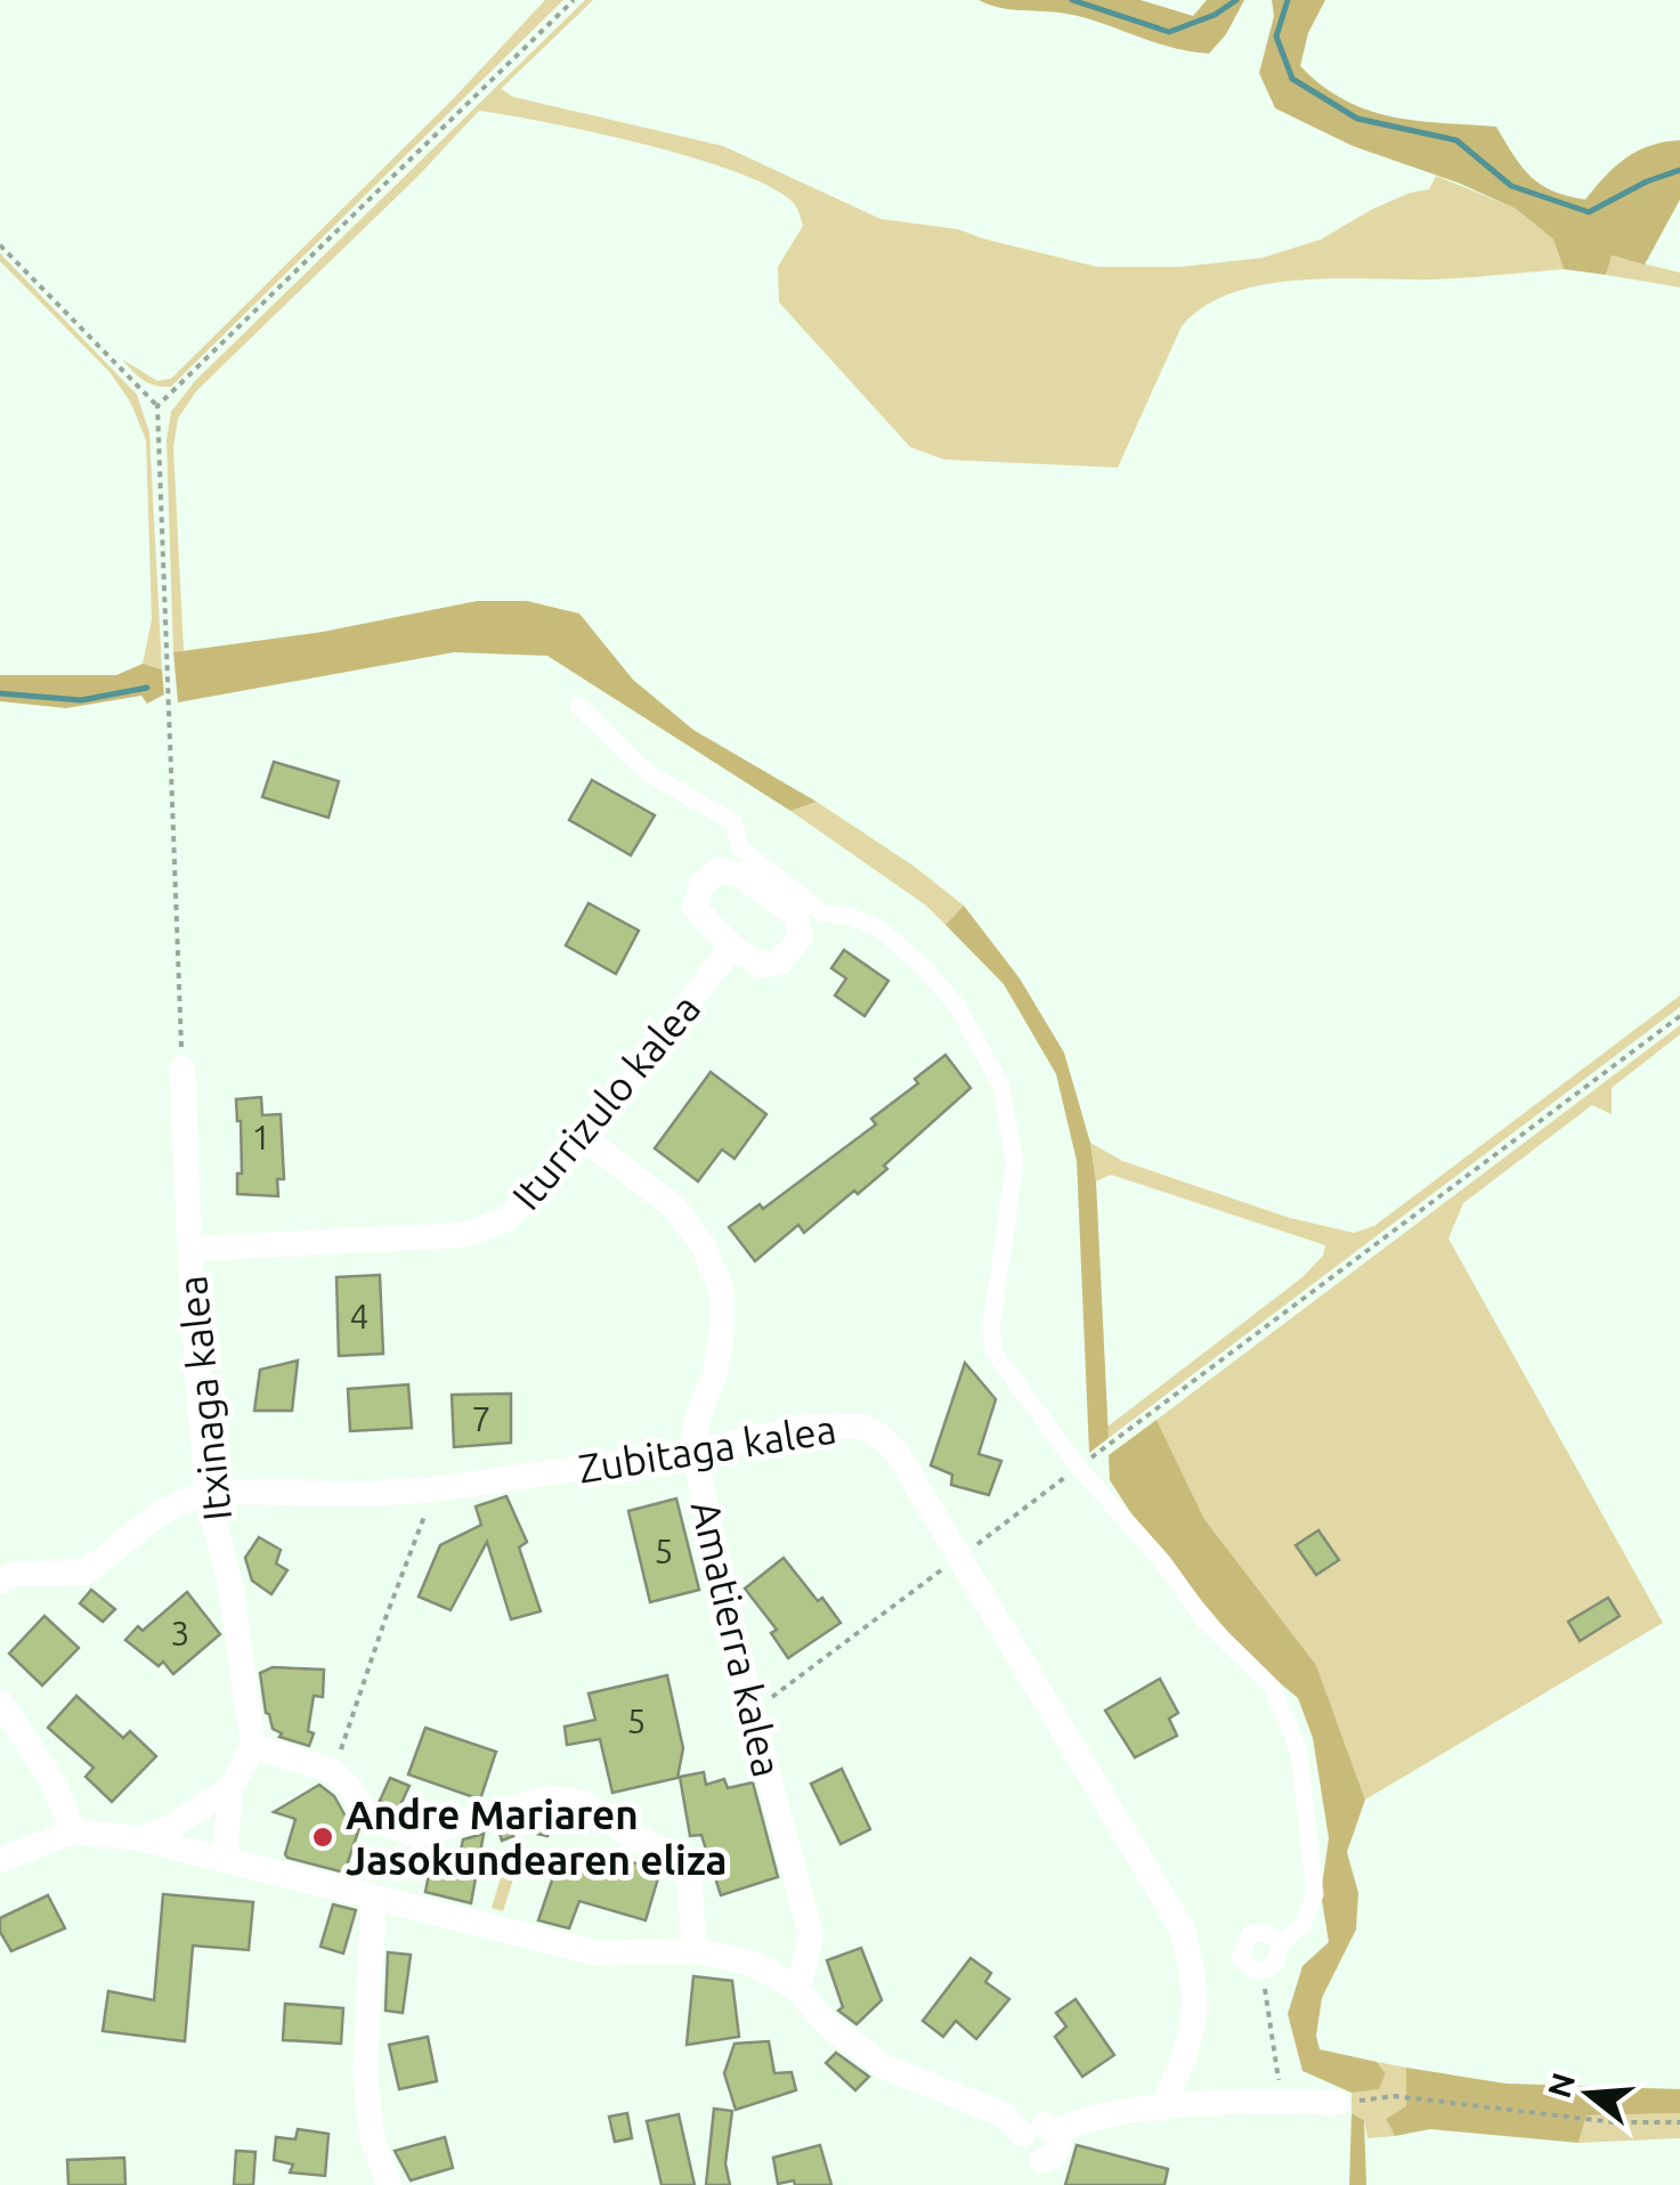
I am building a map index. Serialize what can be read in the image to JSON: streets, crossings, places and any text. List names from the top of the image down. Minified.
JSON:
{"streets":{"street":["Iturrizulo kalea","Itxinaga kalea","Zubitaga kalea","Amatierra kalea"]},"crossings":[["Iturrizulo kalea","Itxinaga kalea"],["Iturrizulo kalea","Amatierra kalea"],["Itxinaga kalea","Zubitaga kalea"],["Zubitaga kalea","Amatierra kalea"]],"places":["Andre Mariaren Jasokundearen eliza"],"house_numbers":["1","4","7","5","3","5"],"north":"left"}
